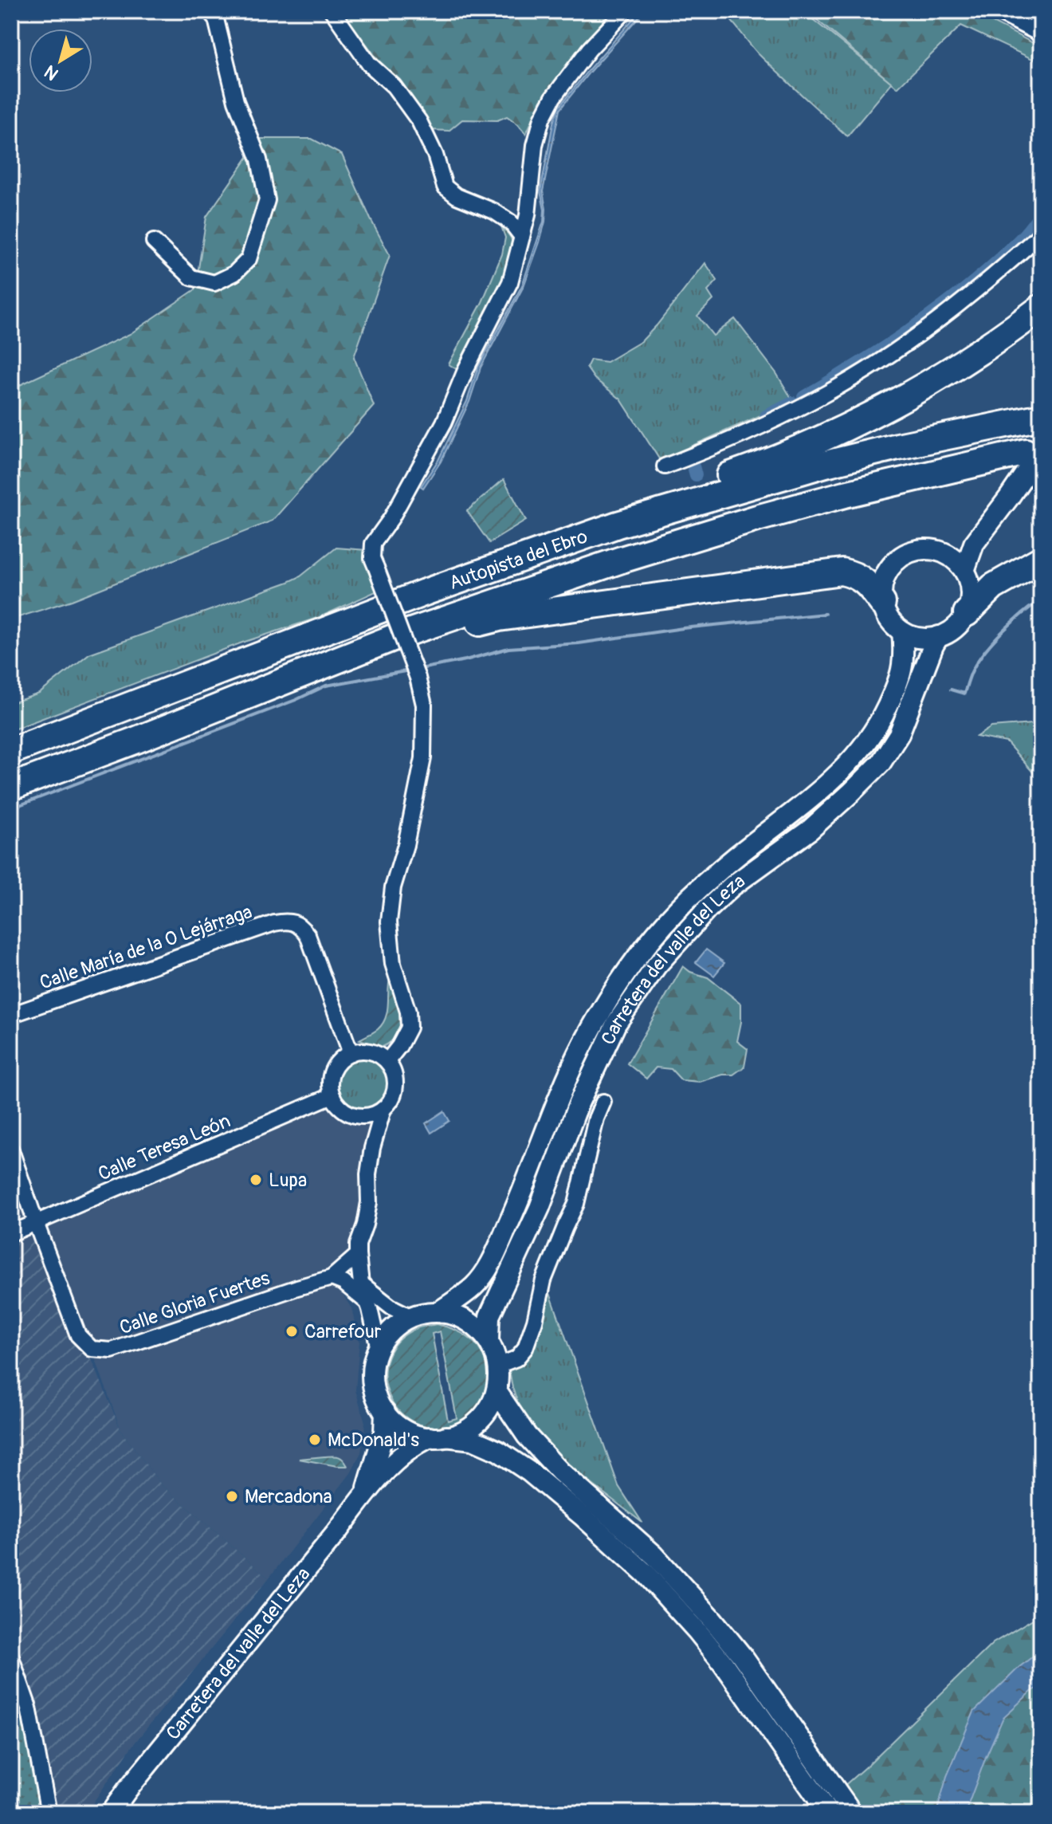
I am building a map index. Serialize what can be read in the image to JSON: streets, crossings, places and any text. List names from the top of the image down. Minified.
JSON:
{"streets":{"highway":["Autopista del Ebro"],"main road":["Carretera del valle del Leza"],"street":["Calle María de la O Lejárraga","Calle Teresa León","Calle Gloria Fuertes"]},"crossings":[["Calle María de la O Lejárraga","Calle Teresa León"],["Calle Teresa León","Calle Gloria Fuertes"]],"places":["Lupa","Carrefour","McDonald's","Mercadona"],"north":"bottom left"}
